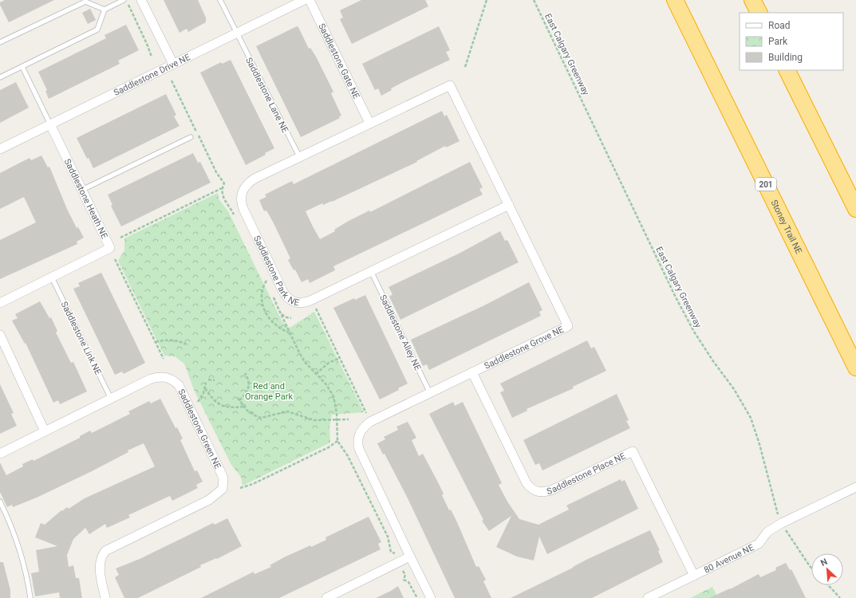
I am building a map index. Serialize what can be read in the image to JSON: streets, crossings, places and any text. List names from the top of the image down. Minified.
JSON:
{"streets":{"highway":["201","Stoney Trail NE"],"street":["Saddlestone Gate NE","Saddlestone Drive NE","Saddlestone Heath NE","Saddlestone Park NE","Saddlestone Grove NE","Saddlestone Green NE","Saddlestone Place NE","80 Avenue NE"],"lane":["Saddlestone Lane NE","Saddlestone Alley NE","Saddlestone Link NE"],"path":["East Calgary Greenway"]},"crossings":[["East Calgary Greenway","80 Avenue NE"],["Saddlestone Gate NE","Saddlestone Park NE"],["Saddlestone Gate NE","Saddlestone Grove NE"],["Saddlestone Drive NE","Saddlestone Lane NE"],["Saddlestone Drive NE","Saddlestone Heath NE"],["Saddlestone Lane NE","Saddlestone Park NE"],["Saddlestone Heath NE","Saddlestone Link NE"],["Saddlestone Park NE","Saddlestone Alley NE"],["Saddlestone Park NE","Saddlestone Grove NE"],["Saddlestone Alley NE","Saddlestone Grove NE"],["Saddlestone Link NE","Saddlestone Green NE"],["Saddlestone Grove NE","Saddlestone Place NE"],["Saddlestone Place NE","80 Avenue NE"]],"parks":["Red and Orange Park"],"legend":["Road","Park","Building"],"north":"top left"}
